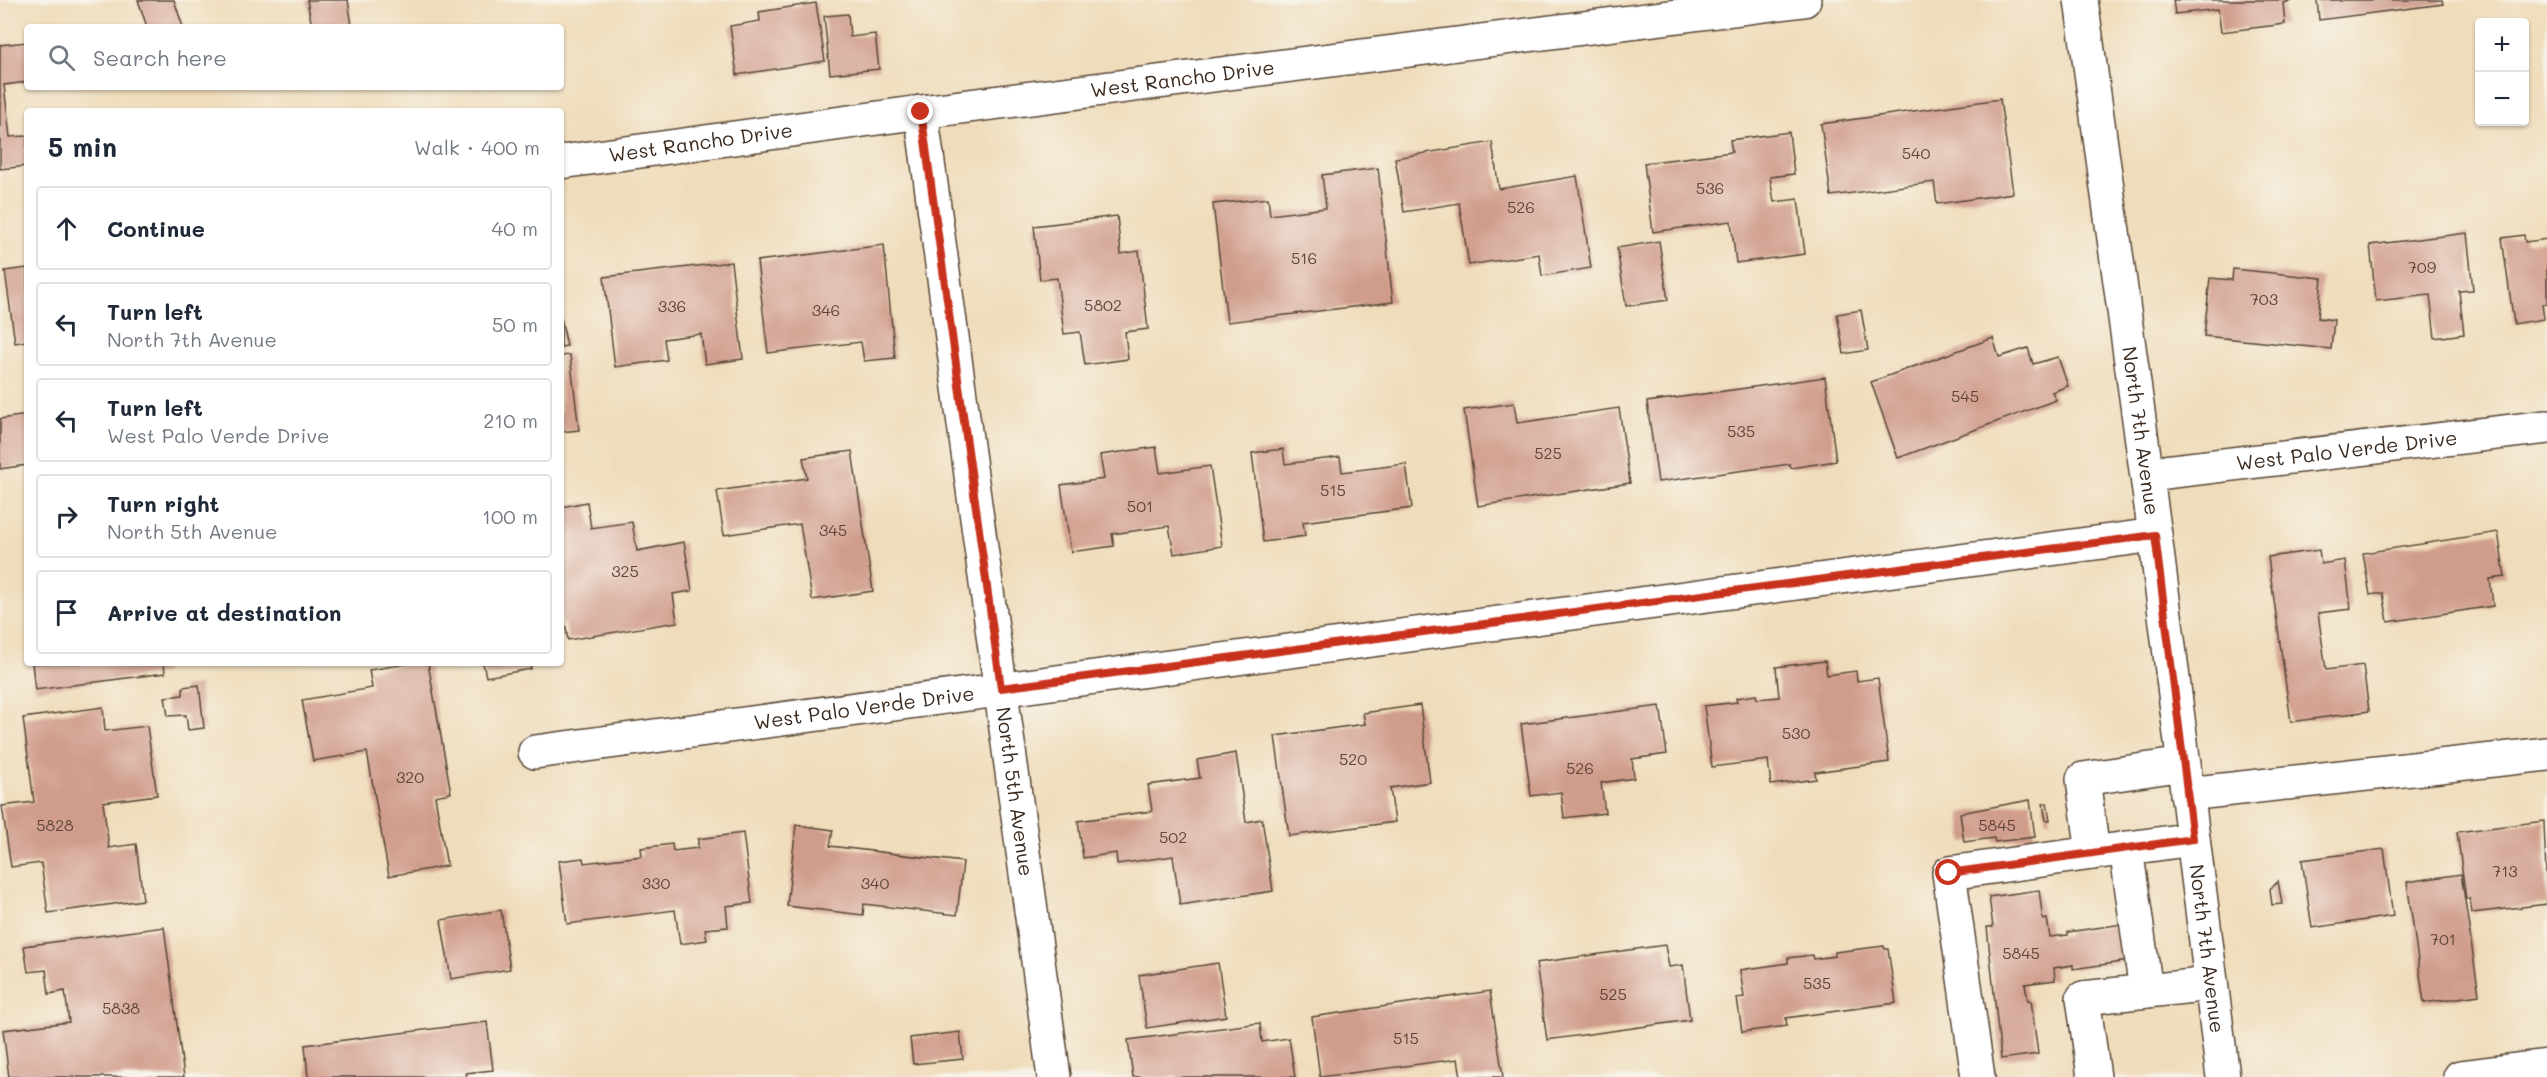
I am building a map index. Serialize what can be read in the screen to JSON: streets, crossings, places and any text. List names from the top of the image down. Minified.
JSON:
{"streets":{"street":["West Rancho Drive","North 7th Avenue","West Palo Verde Drive","North 5th Avenue"]},"crossings":[["West Rancho Drive","North 5th Avenue"],["North 7th Avenue","West Palo Verde Drive"],["West Palo Verde Drive","North 5th Avenue"]],"house_numbers":["540","536","526","516","709","703","5802","336","346","545","535","525","515","501","345","325","530","520","526","320","5828","5845","502","713","330","340","701","5845","535","525","5838","515"],"page":{"map_buttons":["+","−"],"search":"Search here","heading":["5 min","Walk · 400 m"],"list":[["Continue","40 m"],["Turn left","North 7th Avenue","50 m"],["Turn left","West Palo Verde Drive","210 m"],["Turn right","North 5th Avenue","100 m"],"Arrive at destination"]}}
